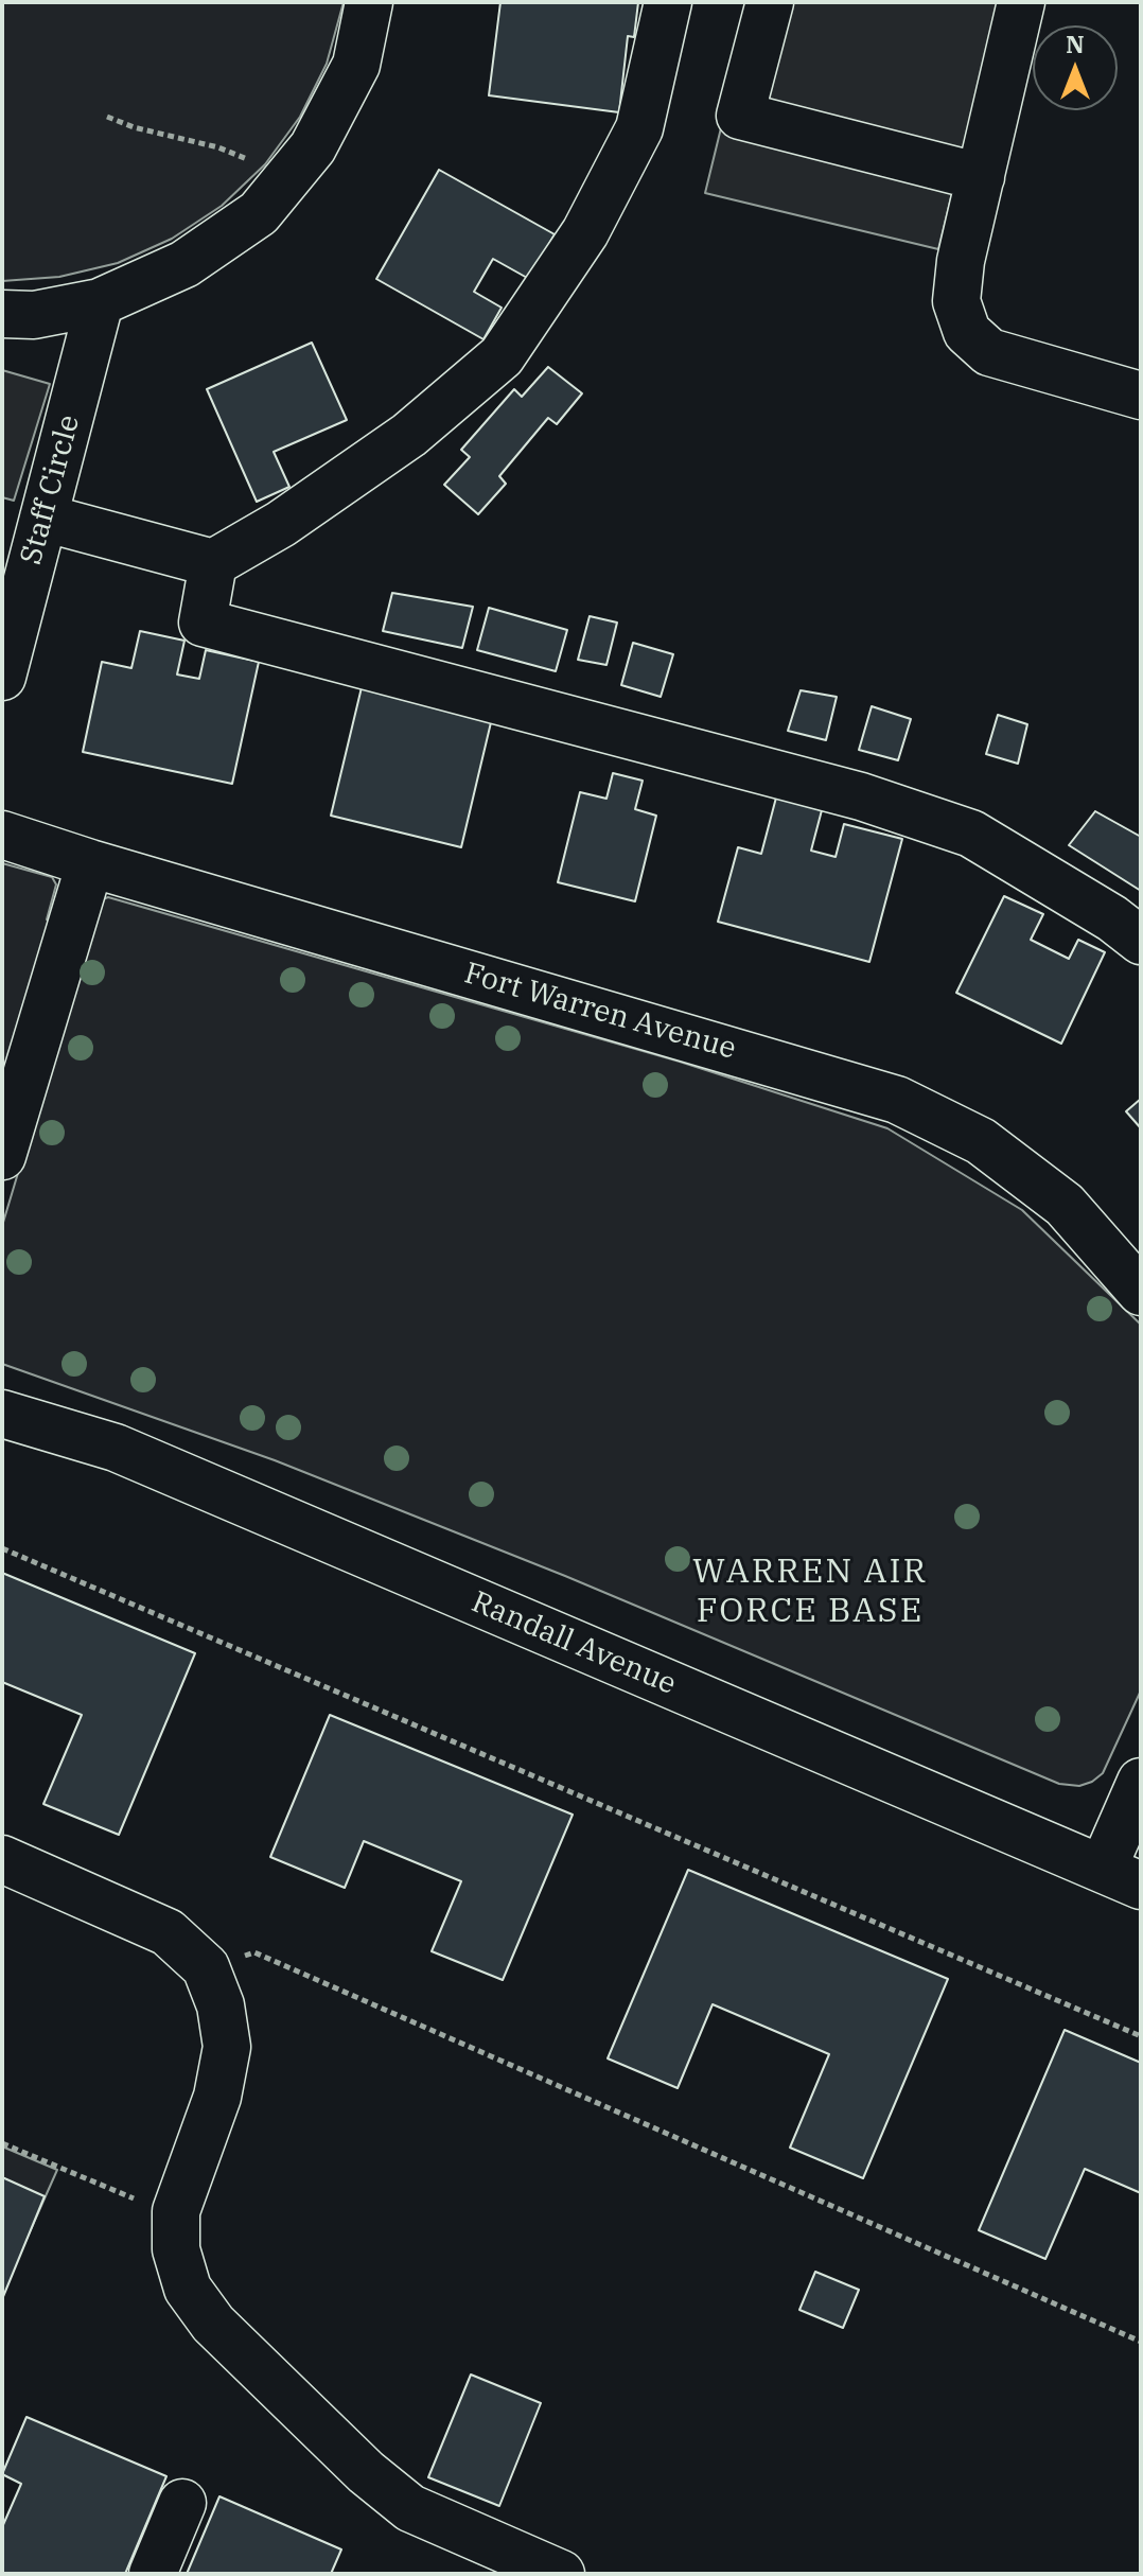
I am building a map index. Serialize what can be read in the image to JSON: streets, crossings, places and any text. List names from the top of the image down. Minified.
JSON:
{"streets":{"street":["Staff Circle","Fort Warren Avenue","Randall Avenue"]},"districts":["WARREN AIR FORCE BASE"],"north":"top"}
